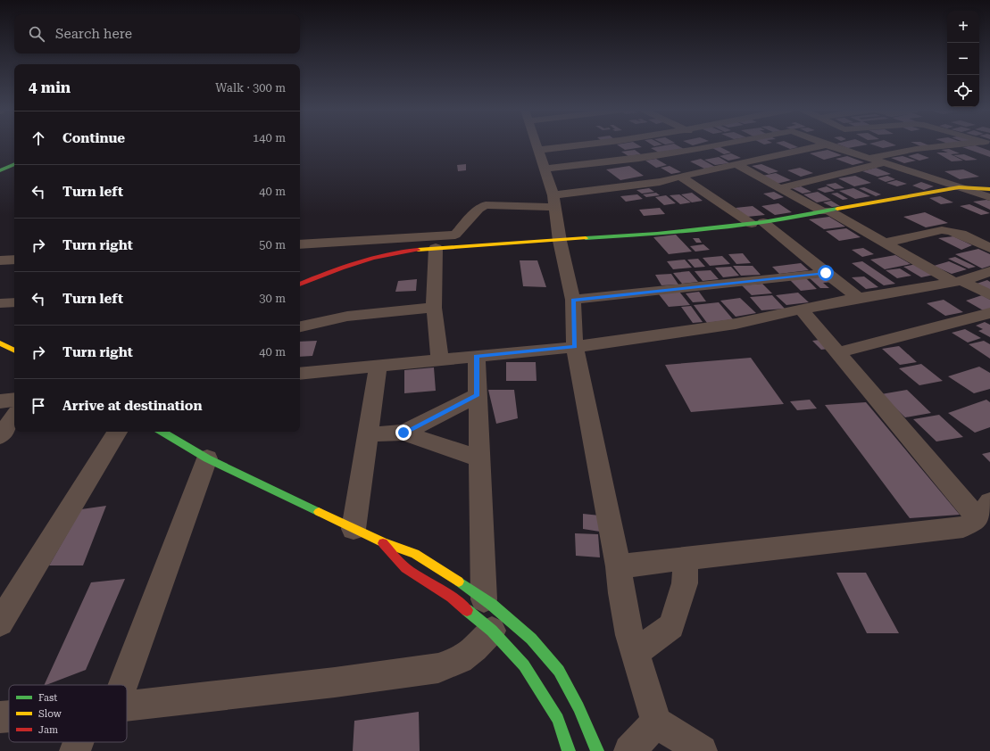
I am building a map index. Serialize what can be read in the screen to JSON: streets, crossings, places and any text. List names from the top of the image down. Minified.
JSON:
{"legend":["Fast","Slow","Jam"],"page":{"map_buttons":["+","−"],"search":"Search here","heading":["4 min","Walk · 300 m"],"list":[["Continue","140 m"],["Turn left","40 m"],["Turn right","50 m"],["Turn left","30 m"],["Turn right","40 m"],"Arrive at destination"]}}
